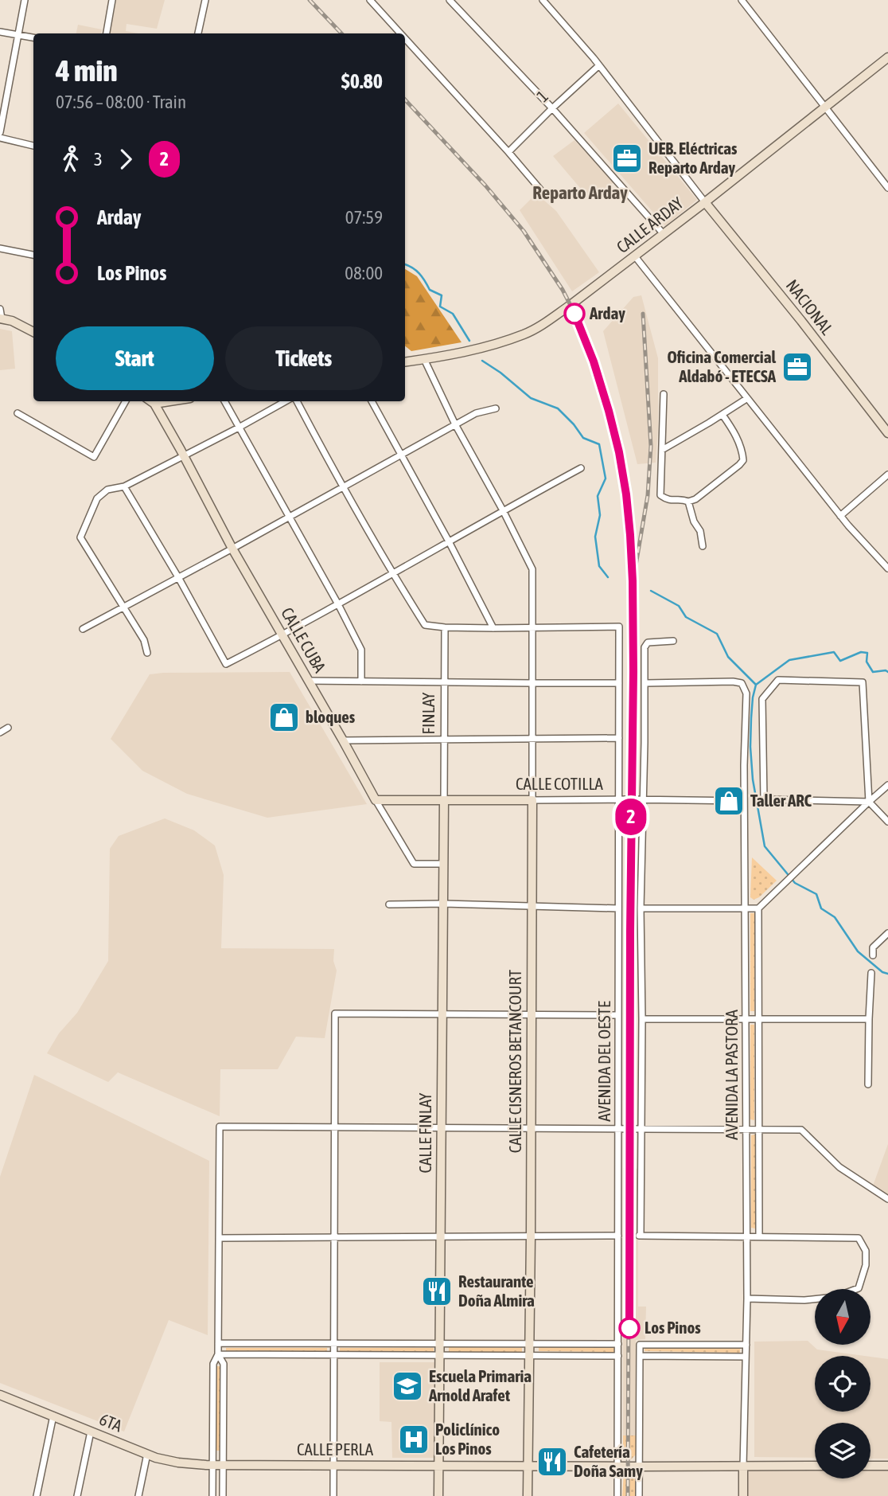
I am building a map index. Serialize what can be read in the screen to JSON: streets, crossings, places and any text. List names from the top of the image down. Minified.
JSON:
{"streets":{"street":["1","CALLE ARDAY","NACIONAL","CALLE CUBA","FINLAY","CALLE COTILLA","CALLE CISNEROS BETANCOURT","AVENIDA DEL OESTE","AVENIDA LA PASTORA","CALLE FINLAY","6TA","CALLE PERLA"]},"crossings":[["CALLE ARDAY","NACIONAL"],["CALLE ARDAY","CALLE CISNEROS BETANCOURT"],["CALLE CUBA","CALLE COTILLA"],["CALLE CUBA","CALLE FINLAY"],["FINLAY","CALLE COTILLA"],["FINLAY","CALLE FINLAY"],["CALLE COTILLA","CALLE CISNEROS BETANCOURT"],["CALLE COTILLA","AVENIDA DEL OESTE"],["CALLE COTILLA","AVENIDA LA PASTORA"],["CALLE COTILLA","CALLE FINLAY"],["CALLE CISNEROS BETANCOURT","AVENIDA DEL OESTE"],["CALLE CISNEROS BETANCOURT","CALLE PERLA"],["AVENIDA DEL OESTE","CALLE PERLA"],["AVENIDA LA PASTORA","CALLE PERLA"],["CALLE FINLAY","CALLE PERLA"],["6TA","CALLE PERLA"]],"districts":["Reparto Arday"],"places":{"office":["UEB. Eléctricas Reparto Arday","Oficina Comercial Aldabó - ETECSA"],"other":["Arday","Los Pinos"],"shop":["bloques","Taller ARC"],"restaurant":["Restaurante Doña Almira","Cafetería Doña Samy"],"school or university":["Escuela Primaria Arnold Arafet"],"hospital":["Policlínico Los Pinos"]},"north":"bottom","page":{"on_map":"2","heading":["4 min","07:56 – 08:00 · Train","$0.80"],"legs":["3","2"],"list":[{"name":"Arday","value":"07:59"},{"name":"Los Pinos","value":"08:00"}],"buttons":["Start","Tickets"]}}
